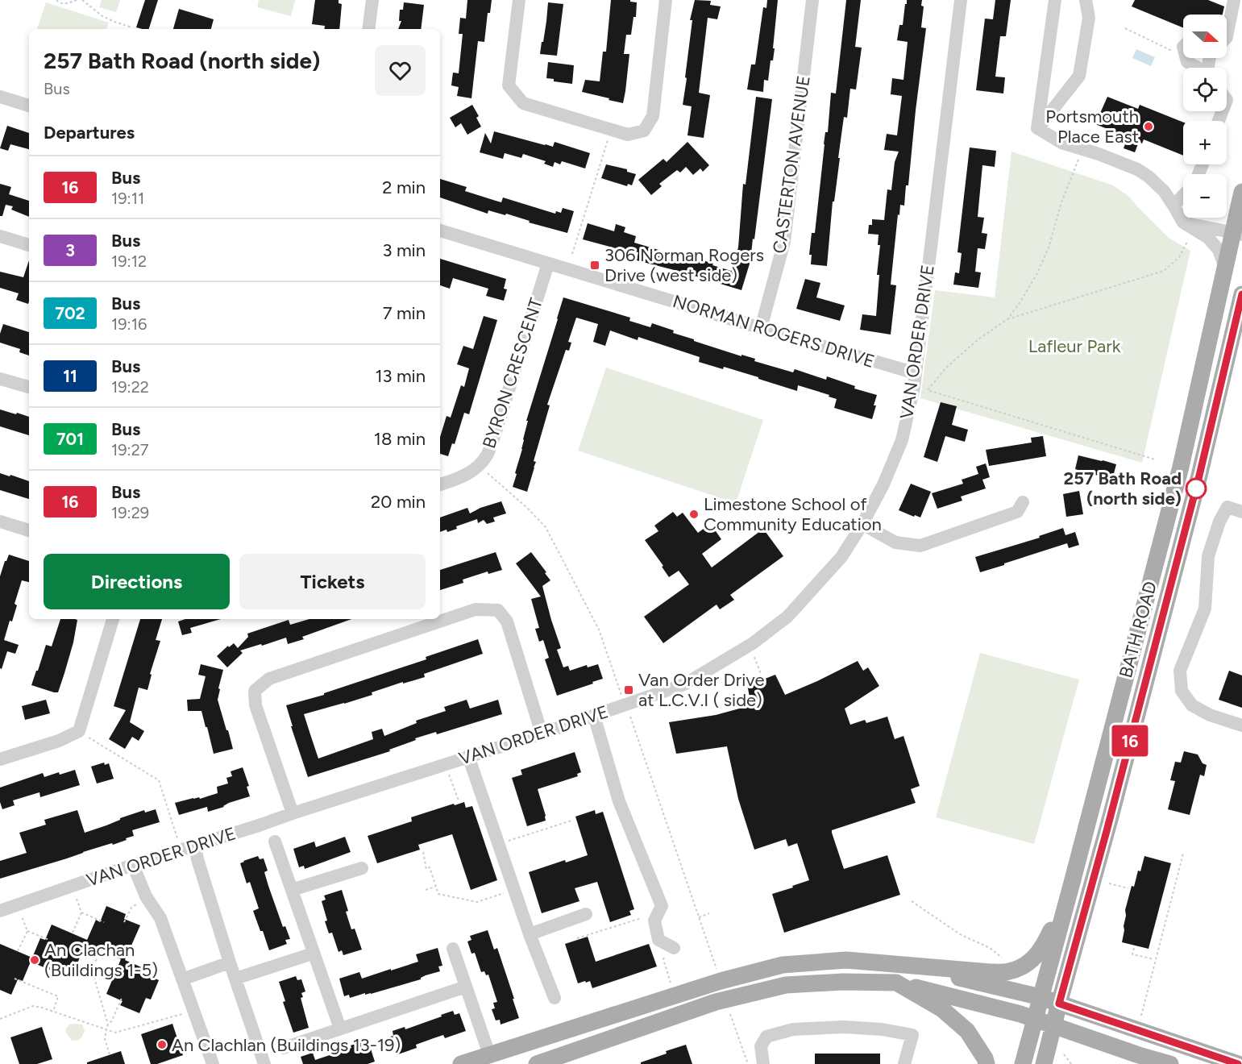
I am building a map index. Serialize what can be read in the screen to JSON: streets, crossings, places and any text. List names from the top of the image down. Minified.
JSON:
{"streets":{"main road":["BATH ROAD"],"street":["CASTERTON AVENUE","NORMAN ROGERS DRIVE","VAN ORDER DRIVE","BYRON CRESCENT"]},"crossings":[["CASTERTON AVENUE","NORMAN ROGERS DRIVE"],["NORMAN ROGERS DRIVE","VAN ORDER DRIVE"],["NORMAN ROGERS DRIVE","BYRON CRESCENT"]],"parks":["Lafleur Park"],"places":{"other":["Portsmouth Place East","257 Bath Road (north side)","Limestone School of Community Education","An Clachan (Buildings 1-5)","An Clachlan (Buildings 13-19)"],"transit":["306 Norman Rogers Drive (west side)","Van Order Drive at L.C.V.I ( side)"]},"lines":["bus line 16"],"north":"right","page":{"on_map":"16","map_buttons":["+","−"],"heading":[["257 Bath Road (north side)","Bus"],"Departures"],"list":[{"mark":"16","name":"Bus","note":"19:11","value":"2 min"},{"mark":"3","name":"Bus","note":"19:12","value":"3 min"},{"mark":"702","name":"Bus","note":"19:16","value":"7 min"},{"mark":"11","name":"Bus","note":"19:22","value":"13 min"},{"mark":"701","name":"Bus","note":"19:27","value":"18 min"},{"mark":"16","name":"Bus","note":"19:29","value":"20 min"}],"buttons":["Directions","Tickets"]}}
